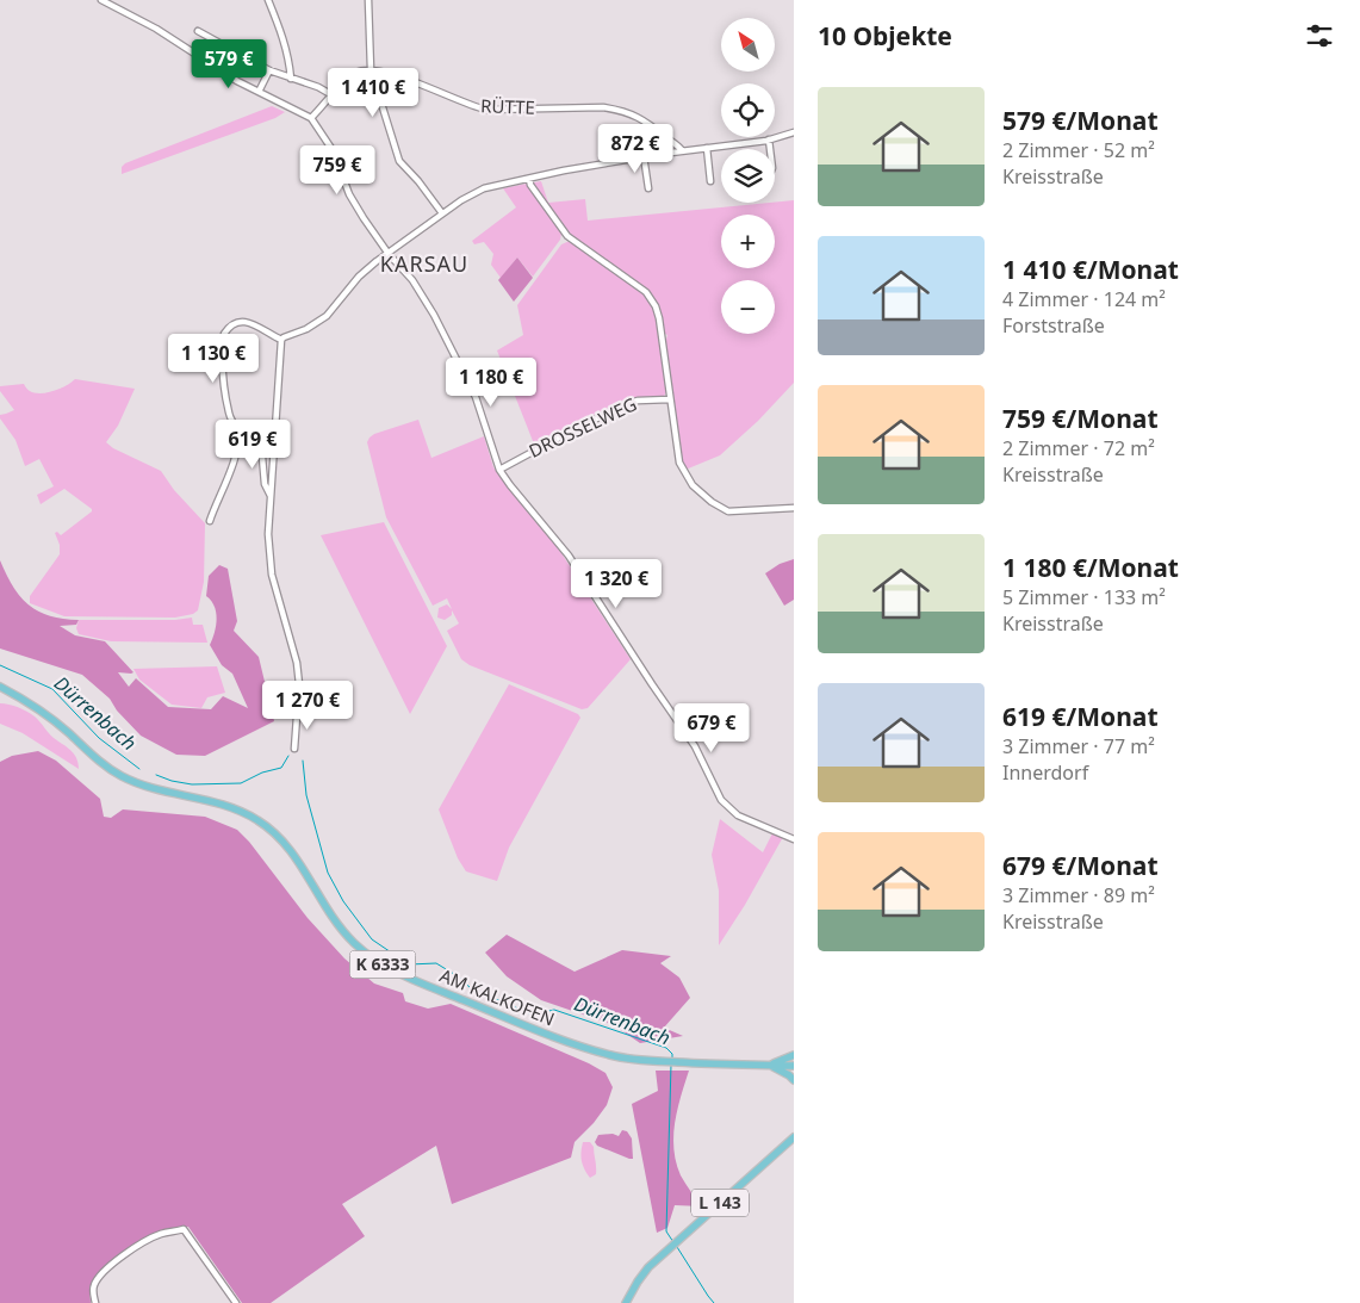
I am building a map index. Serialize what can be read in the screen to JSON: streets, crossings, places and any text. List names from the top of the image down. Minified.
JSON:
{"streets":{"main road":["K 6333","AM KALKOFEN","L 143"],"street":["RÜTTE","DROSSELWEG"]},"districts":["KARSAU"],"water":["Dürrenbach"],"north":"top left","page":{"heading":"10 Objekte","map_buttons":["+","−"],"price":["579 €","1 410 €","872 €","759 €","1 130 €","1 180 €","619 €","1 320 €","1 270 €","679 €"],"list":[{"name":"579 €/Monat","note":"2 Zimmer · 52 m² · Kreisstraße"},{"name":"1 410 €/Monat","note":"4 Zimmer · 124 m² · Forststraße"},{"name":"759 €/Monat","note":"2 Zimmer · 72 m² · Kreisstraße"},{"name":"1 180 €/Monat","note":"5 Zimmer · 133 m² · Kreisstraße"},{"name":"619 €/Monat","note":"3 Zimmer · 77 m² · Innerdorf"},{"name":"679 €/Monat","note":"3 Zimmer · 89 m² · Kreisstraße"}]}}
